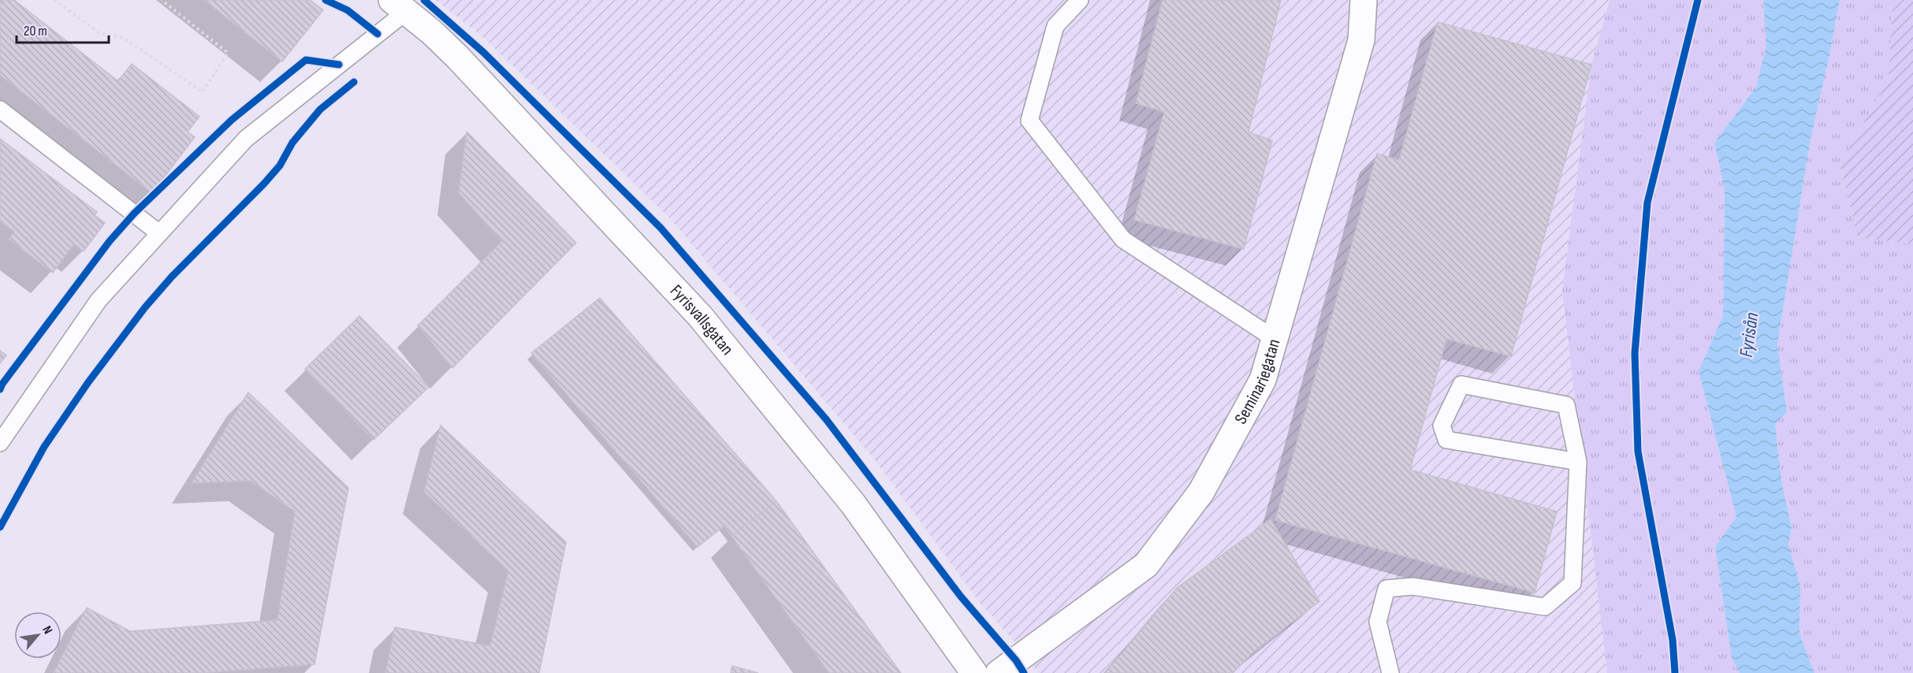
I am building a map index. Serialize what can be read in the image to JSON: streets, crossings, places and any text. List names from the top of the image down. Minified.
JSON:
{"streets":{"street":["Fyrisvallsgatan","Seminariegatan"]},"water":["Fyrisån"],"scale_bar":"20 m","north":"top right"}
